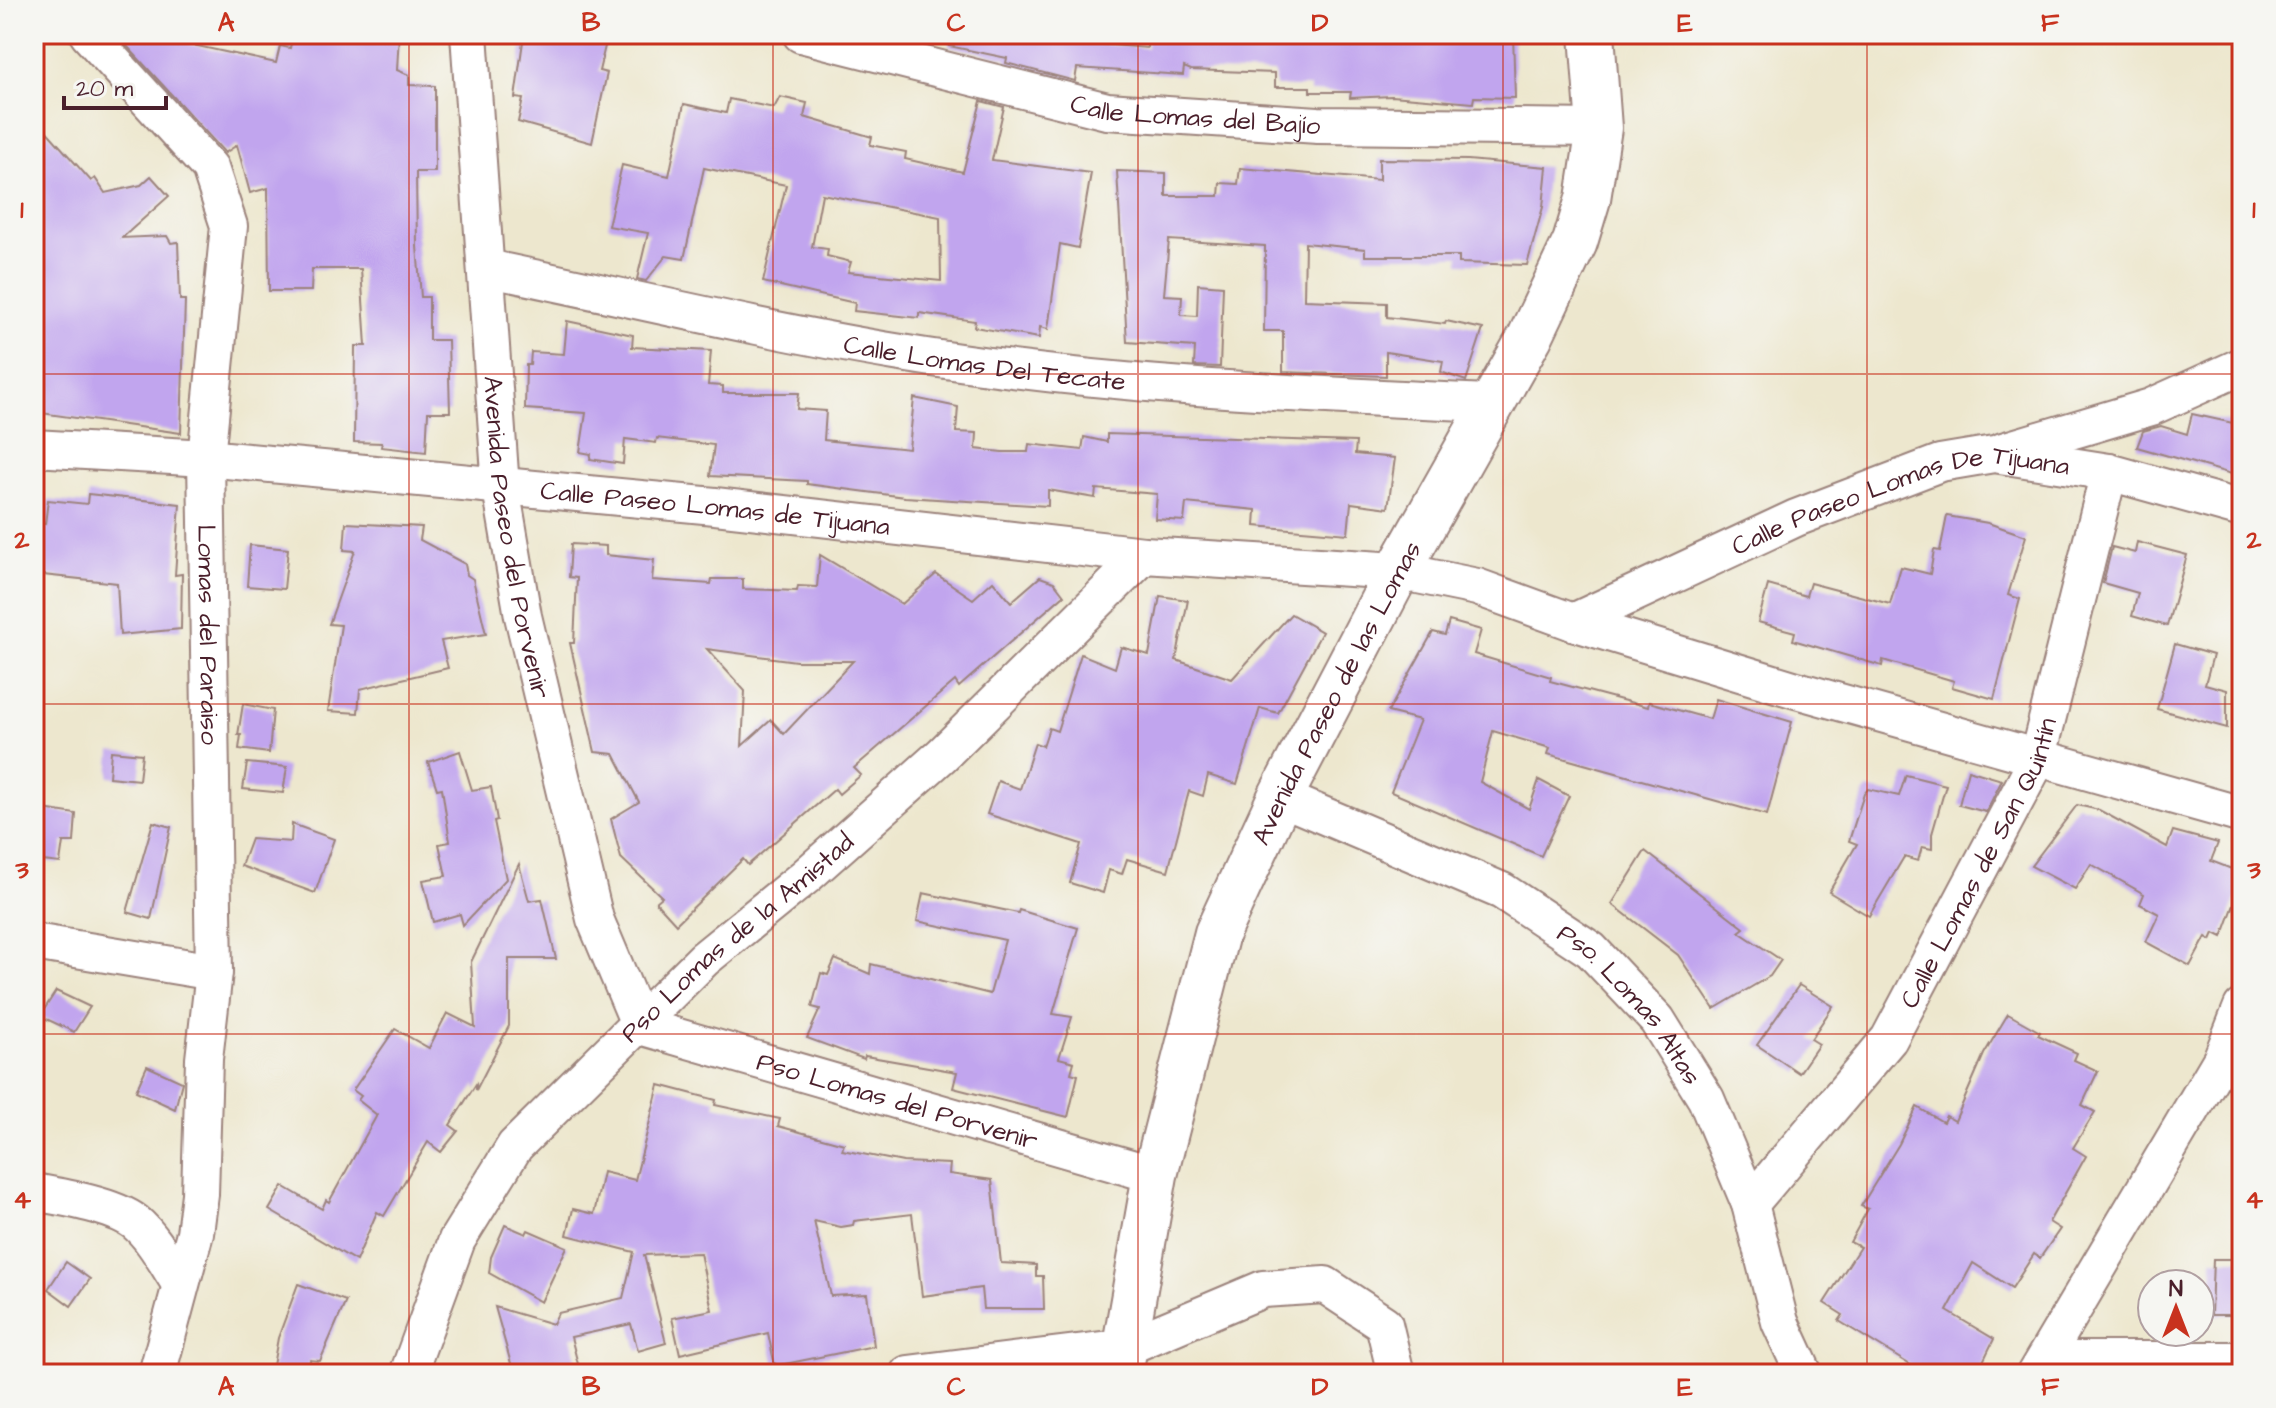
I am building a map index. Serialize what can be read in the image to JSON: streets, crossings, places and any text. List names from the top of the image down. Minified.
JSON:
{"streets":{"street":["Calle Lomas del Bajío","Calle Lomas Del Tecate","Calle Paseo Lomas de Tijuana","Calle Paseo Lomas De Tijuana","Avenida Paseo del Porvenir","Lomas del Paraiso","Avenida Paseo de las Lomas","Calle Lomas de San Quintín","Pso Lomas de la Amistad","Pso. Lomas Altas","Pso Lomas del Porvenir"]},"crossings":[["Calle Lomas del Bajío","Avenida Paseo de las Lomas"],["Calle Lomas Del Tecate","Avenida Paseo del Porvenir"],["Calle Lomas Del Tecate","Avenida Paseo de las Lomas"],["Calle Paseo Lomas de Tijuana","Avenida Paseo del Porvenir"],["Calle Paseo Lomas de Tijuana","Lomas del Paraiso"],["Calle Paseo Lomas de Tijuana","Avenida Paseo de las Lomas"],["Calle Paseo Lomas de Tijuana","Pso Lomas de la Amistad"],["Calle Paseo Lomas De Tijuana","Calle Lomas de San Quintín"],["Avenida Paseo del Porvenir","Pso Lomas de la Amistad"],["Avenida Paseo del Porvenir","Pso Lomas del Porvenir"],["Avenida Paseo de las Lomas","Pso. Lomas Altas"],["Avenida Paseo de las Lomas","Pso Lomas del Porvenir"],["Calle Lomas de San Quintín","Pso. Lomas Altas"],["Pso Lomas de la Amistad","Pso Lomas del Porvenir"]],"scale_bar":"20 m","north":"top","grid":{"columns":["A","B","C","D","E","F"],"rows":["1","2","3","4"]}}
